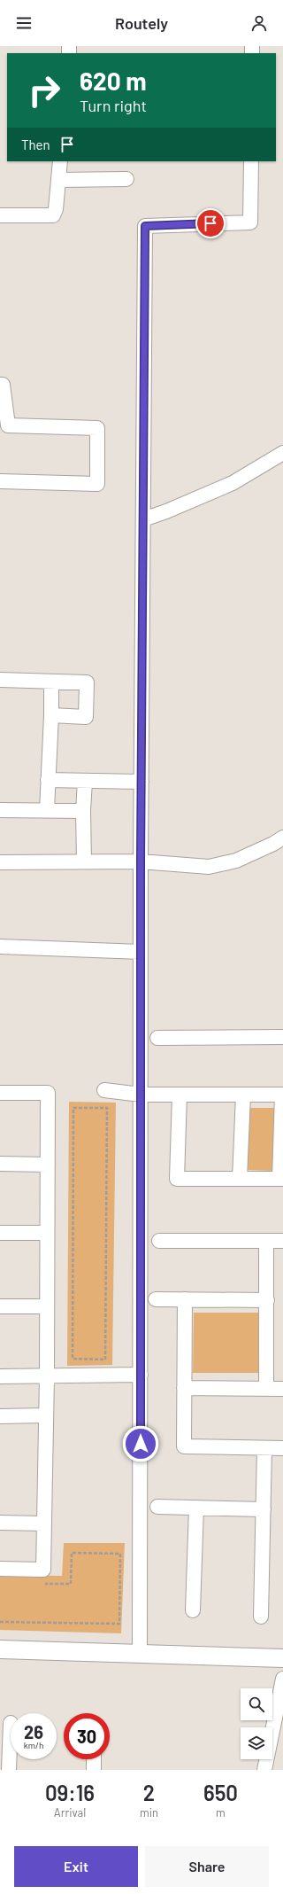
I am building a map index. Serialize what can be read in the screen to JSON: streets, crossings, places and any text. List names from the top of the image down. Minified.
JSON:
{"page":{"header":"Routely","turn":["620 m","Turn right"],"then":"Then","speed":"26 km/h","limit":"30","eta":["09:16","Arrival","2","min","650","m"],"buttons":["Exit","Share"]}}
